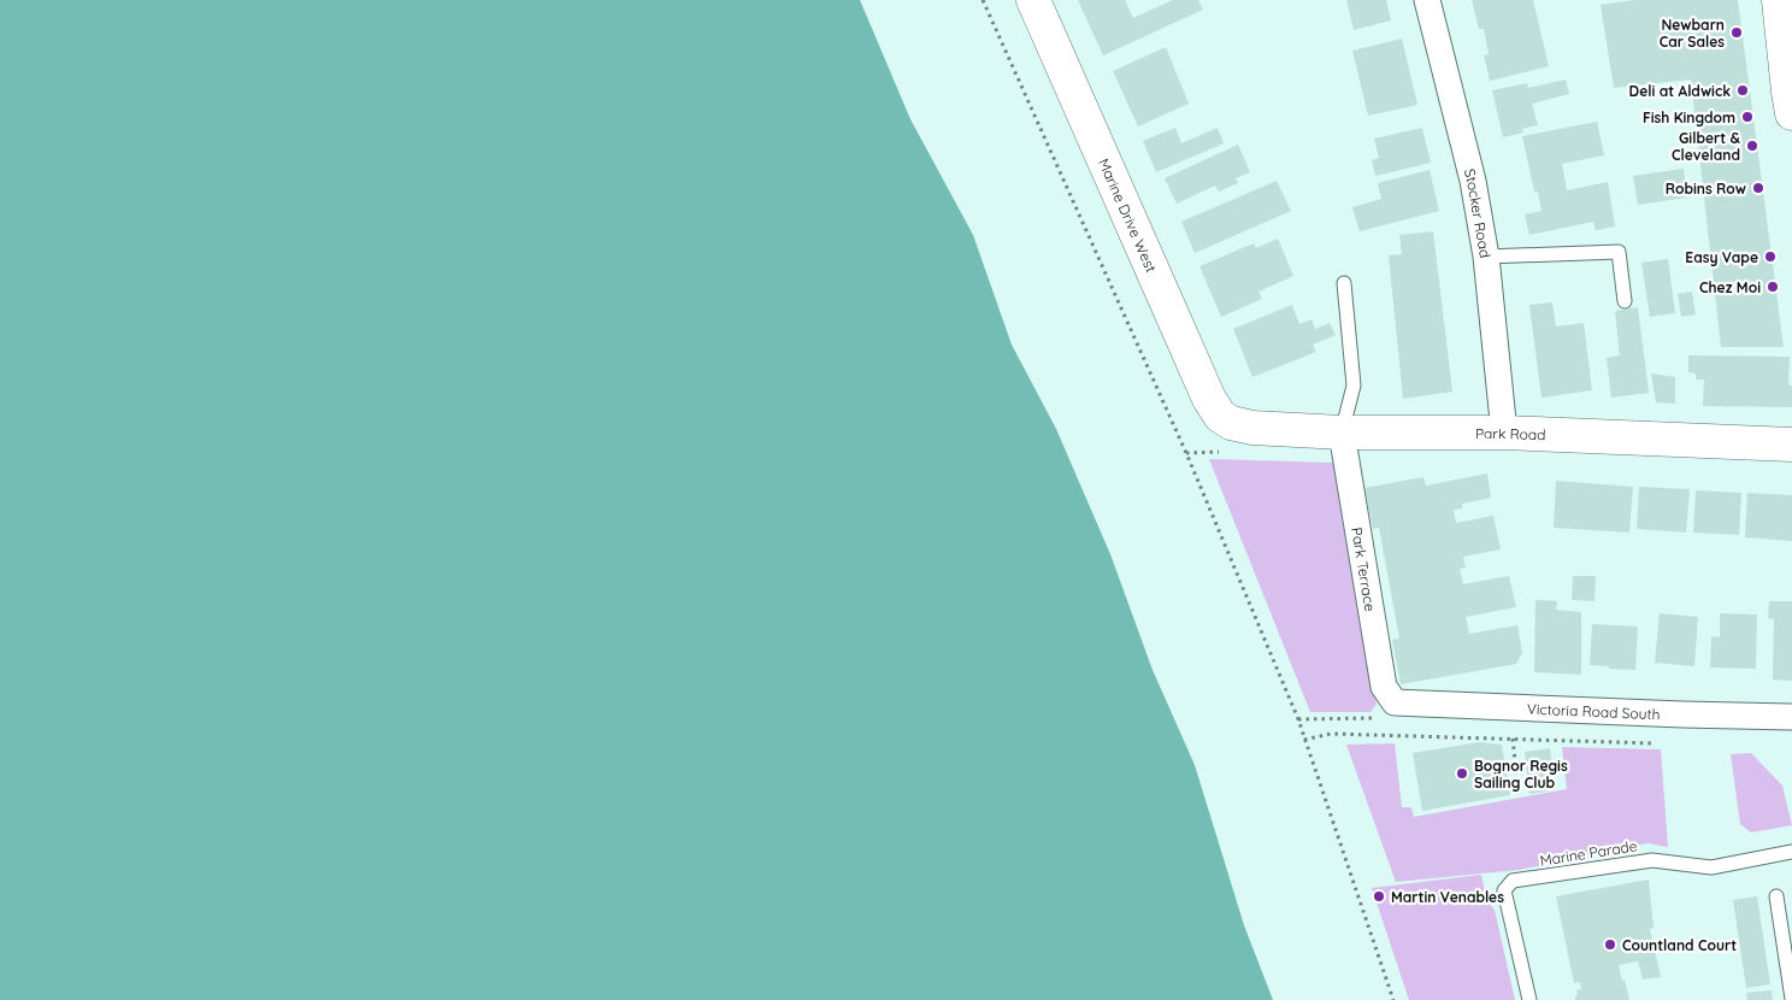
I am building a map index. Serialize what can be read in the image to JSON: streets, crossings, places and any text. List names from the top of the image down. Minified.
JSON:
{"streets":{"street":["Marine Drive West","Stocker Road","Park Road","Park Terrace","Victoria Road South"],"lane":["Marine Parade"]},"crossings":[["Marine Drive West","Park Road"],["Stocker Road","Park Road"],["Park Road","Park Terrace"],["Park Terrace","Victoria Road South"]],"places":["Newbarn Car Sales","Deli at Aldwick","Fish Kingdom","Gilbert & Cleveland","Robins Row","Easy Vape","Chez Moi","Bognor Regis Sailing Club","Martin Venables","Countland Court"]}
